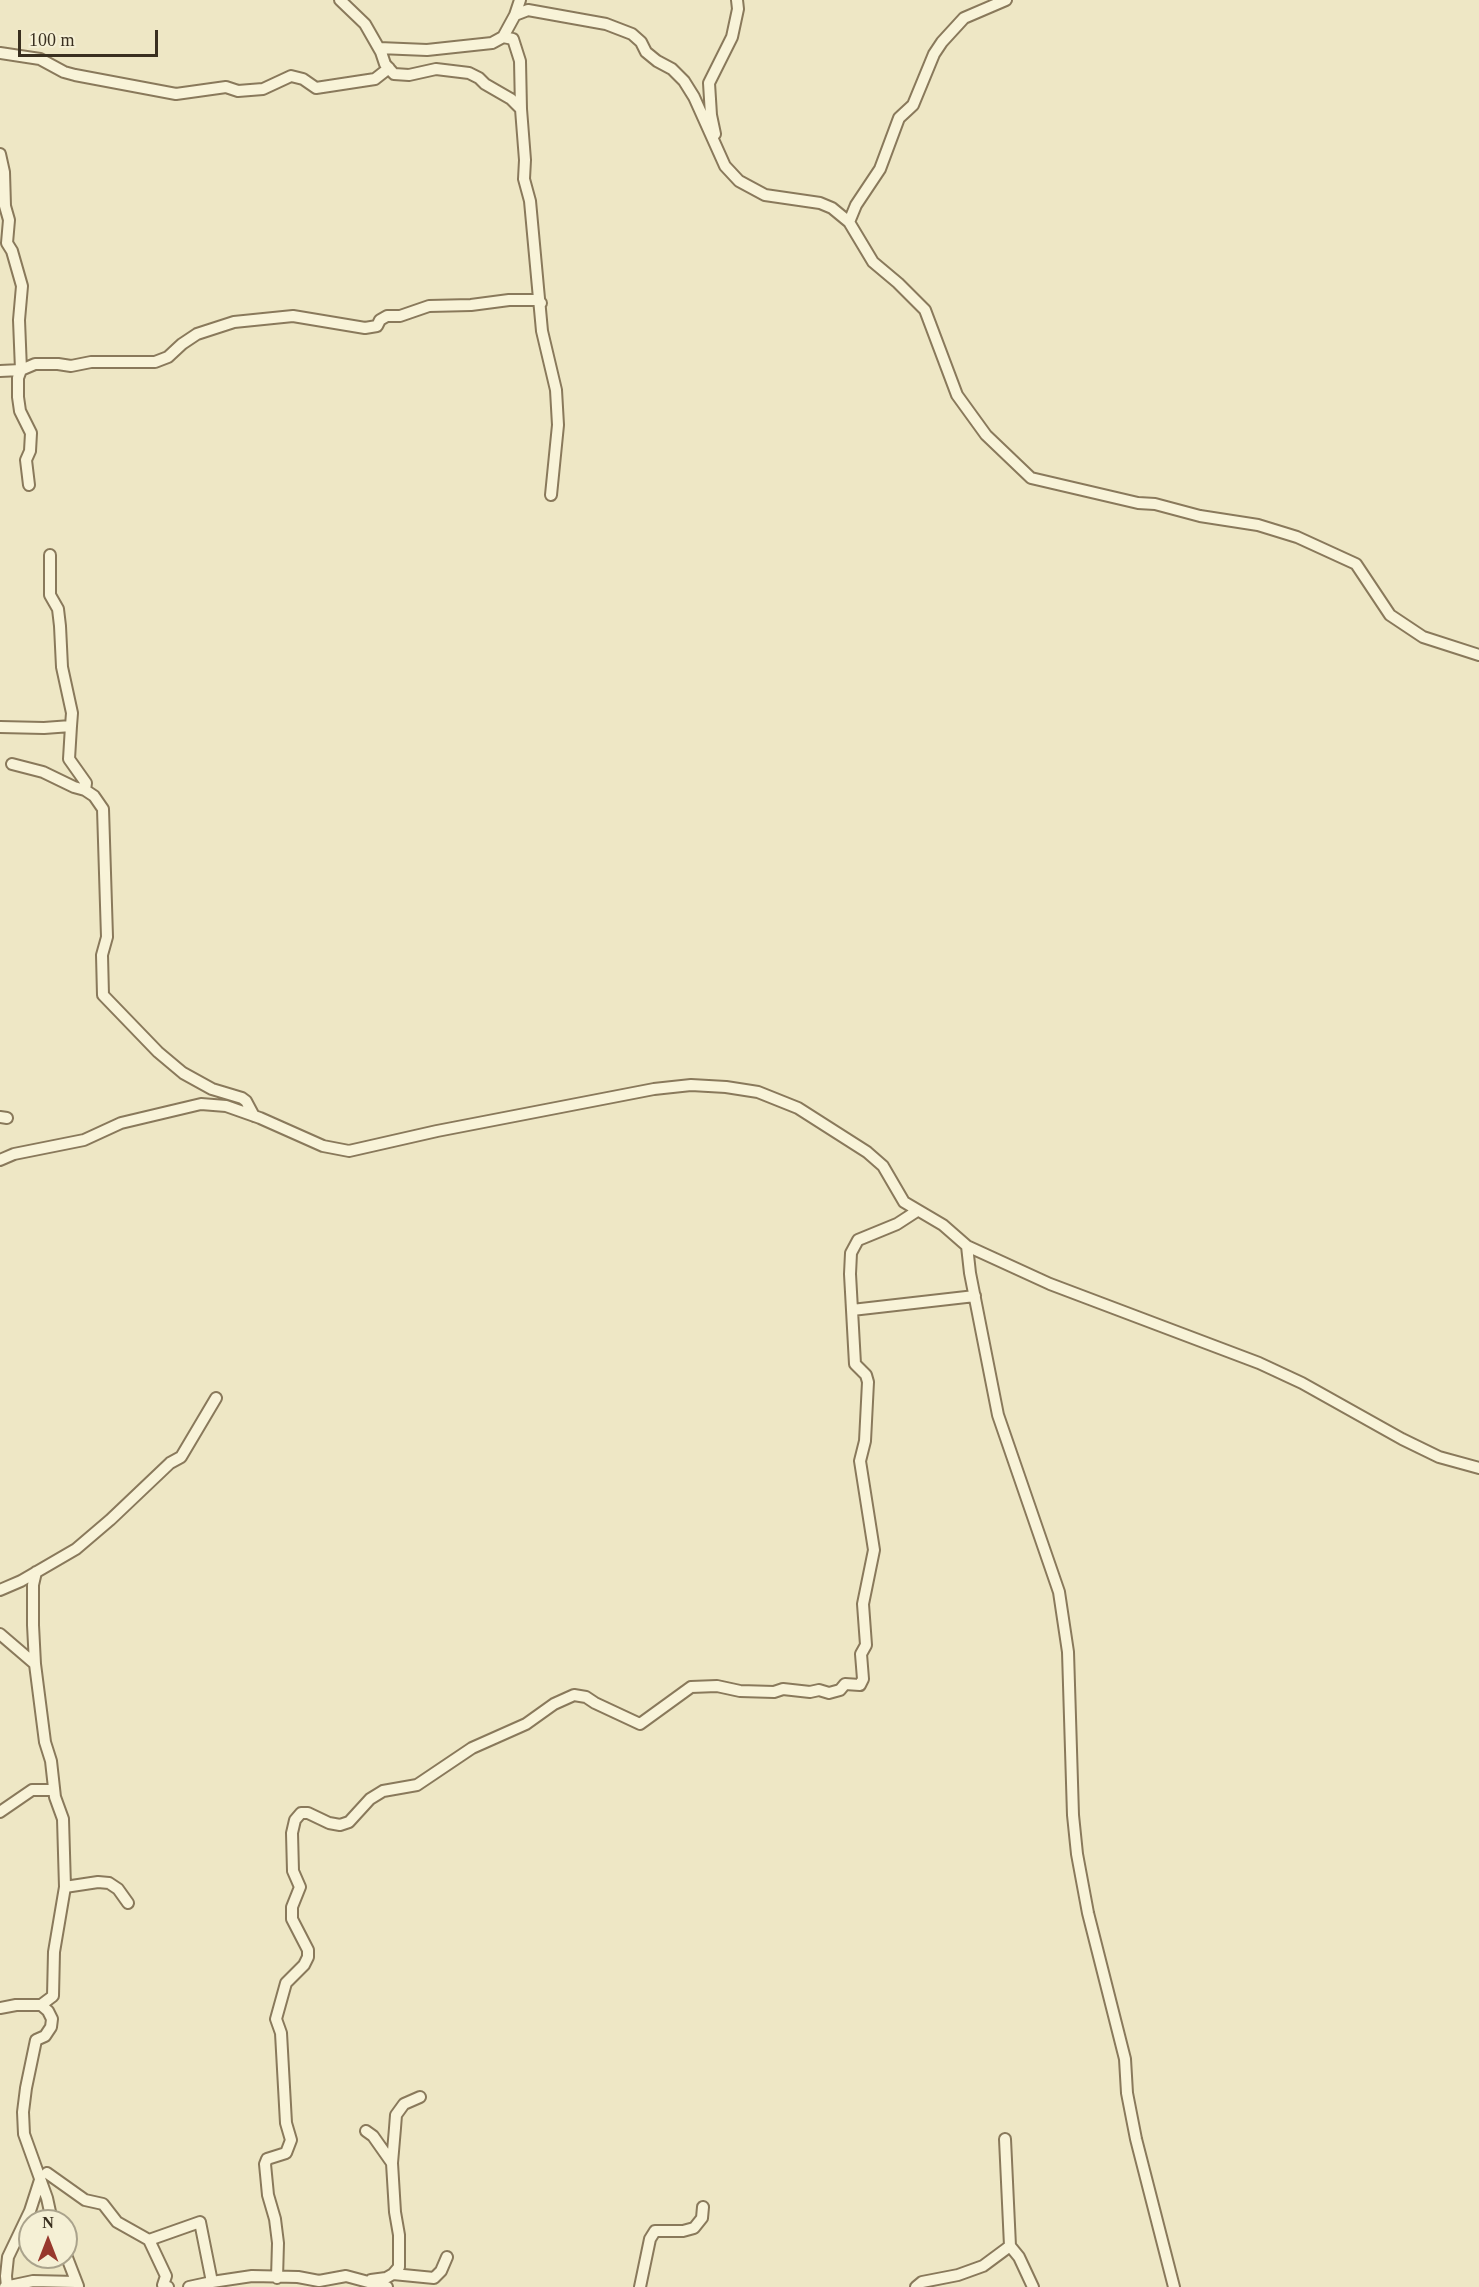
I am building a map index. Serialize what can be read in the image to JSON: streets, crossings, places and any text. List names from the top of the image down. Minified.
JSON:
{"scale_bar":"100 m","north":"top"}
